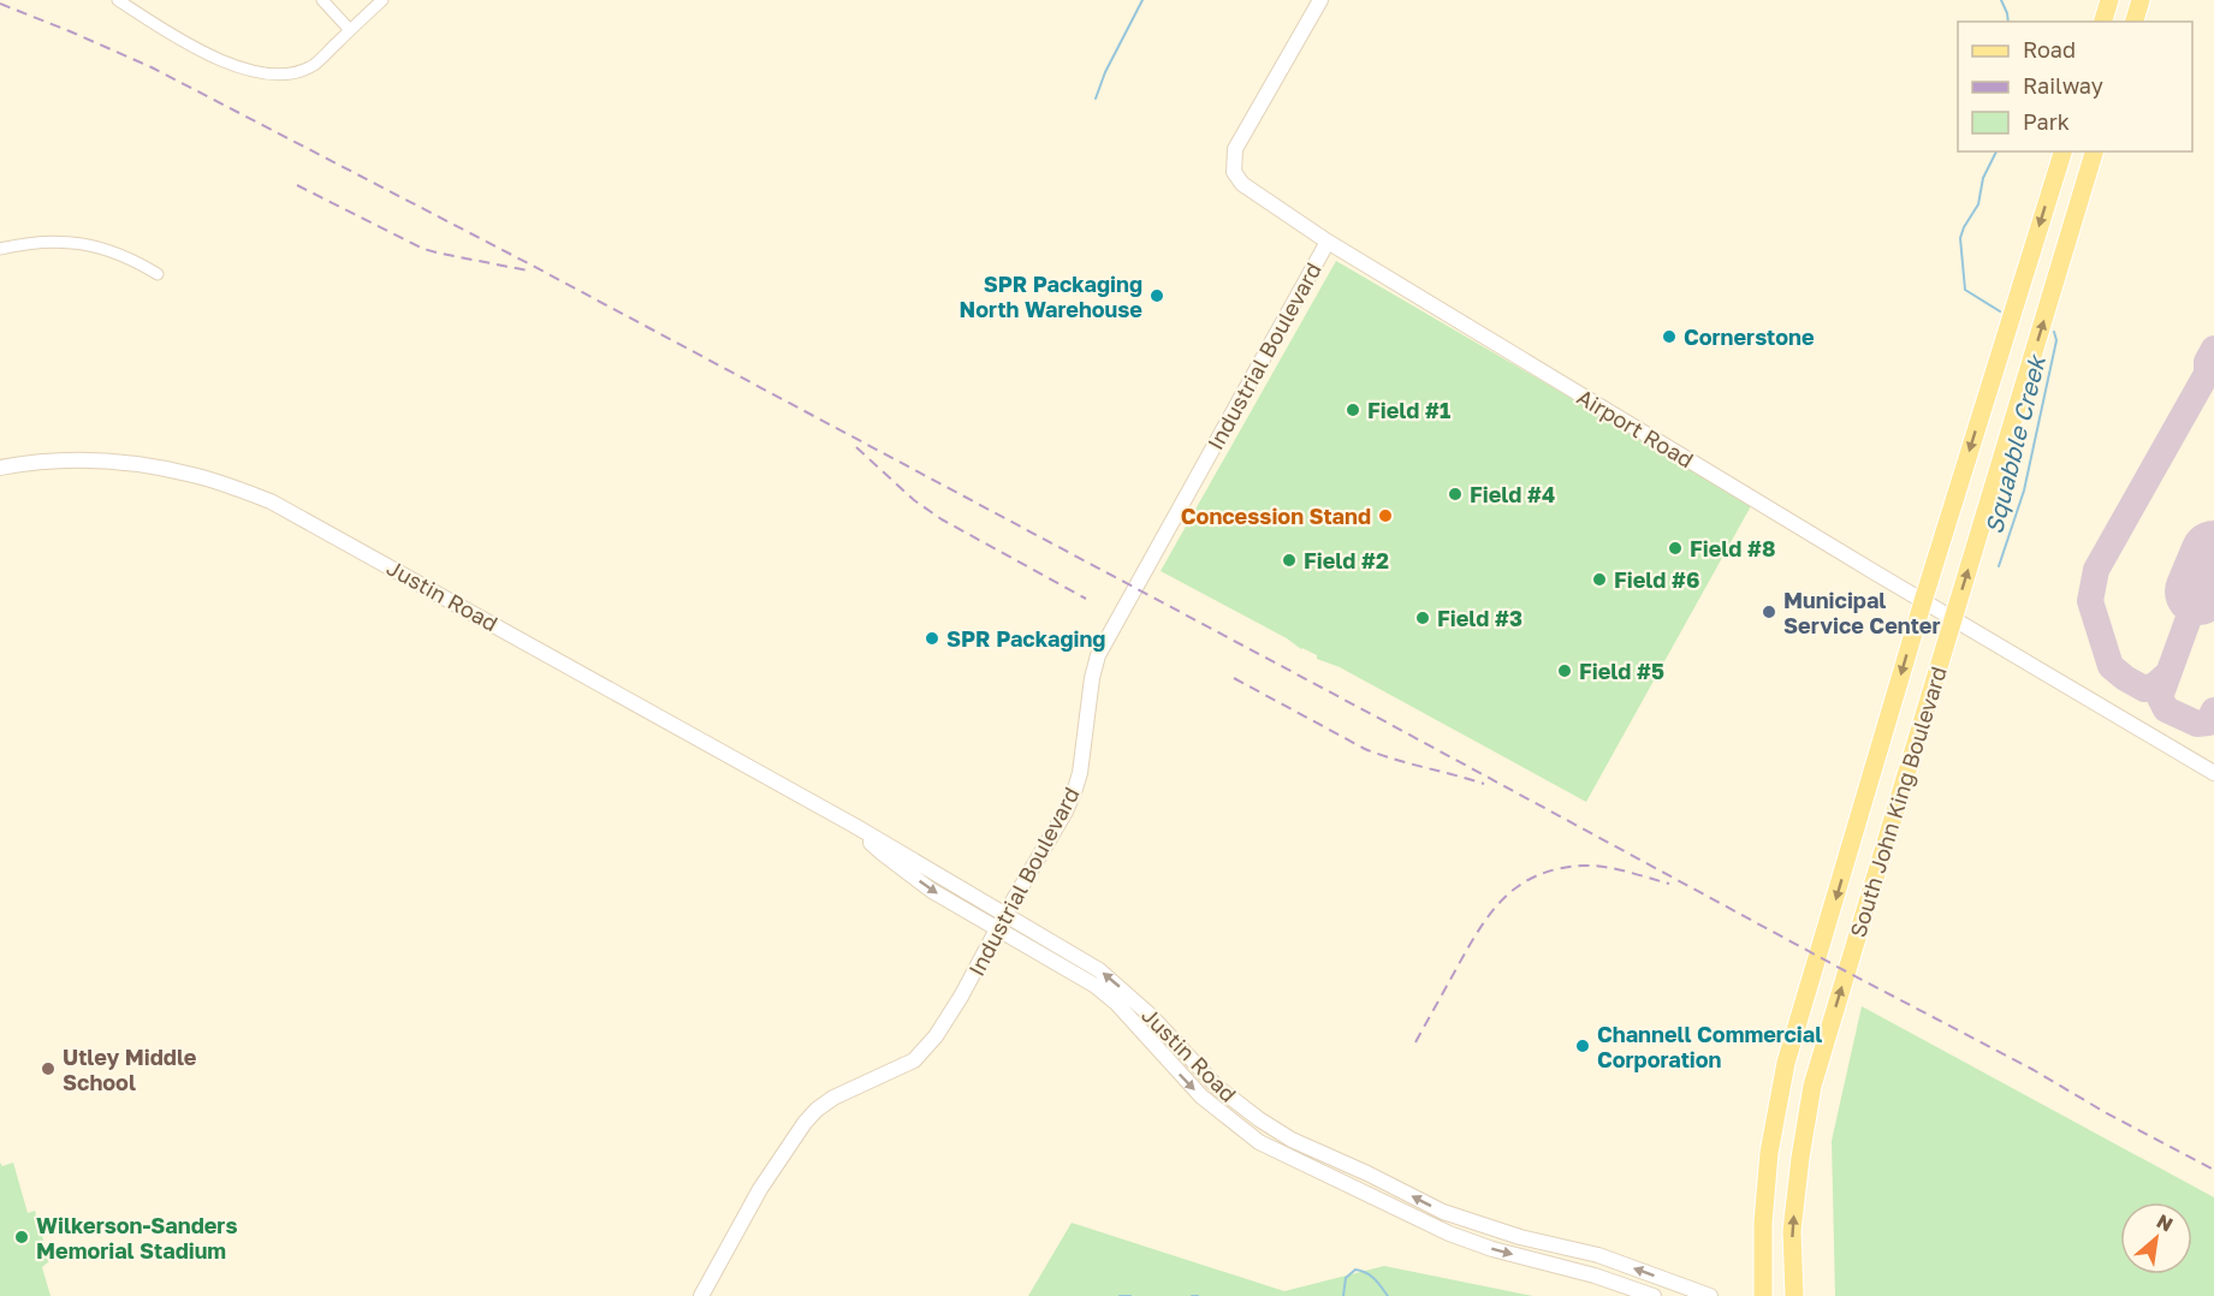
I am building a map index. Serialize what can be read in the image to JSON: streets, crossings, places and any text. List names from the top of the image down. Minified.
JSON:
{"streets":{"main road":["South John King Boulevard"],"street":["Industrial Boulevard","Airport Road","Justin Road"]},"crossings":[["Industrial Boulevard","Airport Road"],["Industrial Boulevard","Justin Road"],["Airport Road","South John King Boulevard"]],"water":["Squabble Creek"],"places":["SPR Packaging North Warehouse","Cornerstone","Field #1","Field #4","Concession Stand","Field #8","Field #2","Field #6","Municipal Service Center","Field #3","SPR Packaging","Field #5","Channell Commercial Corporation","Utley Middle School","Wilkerson-Sanders Memorial Stadium"],"legend":["Road","Railway","Park"],"north":"top right"}
